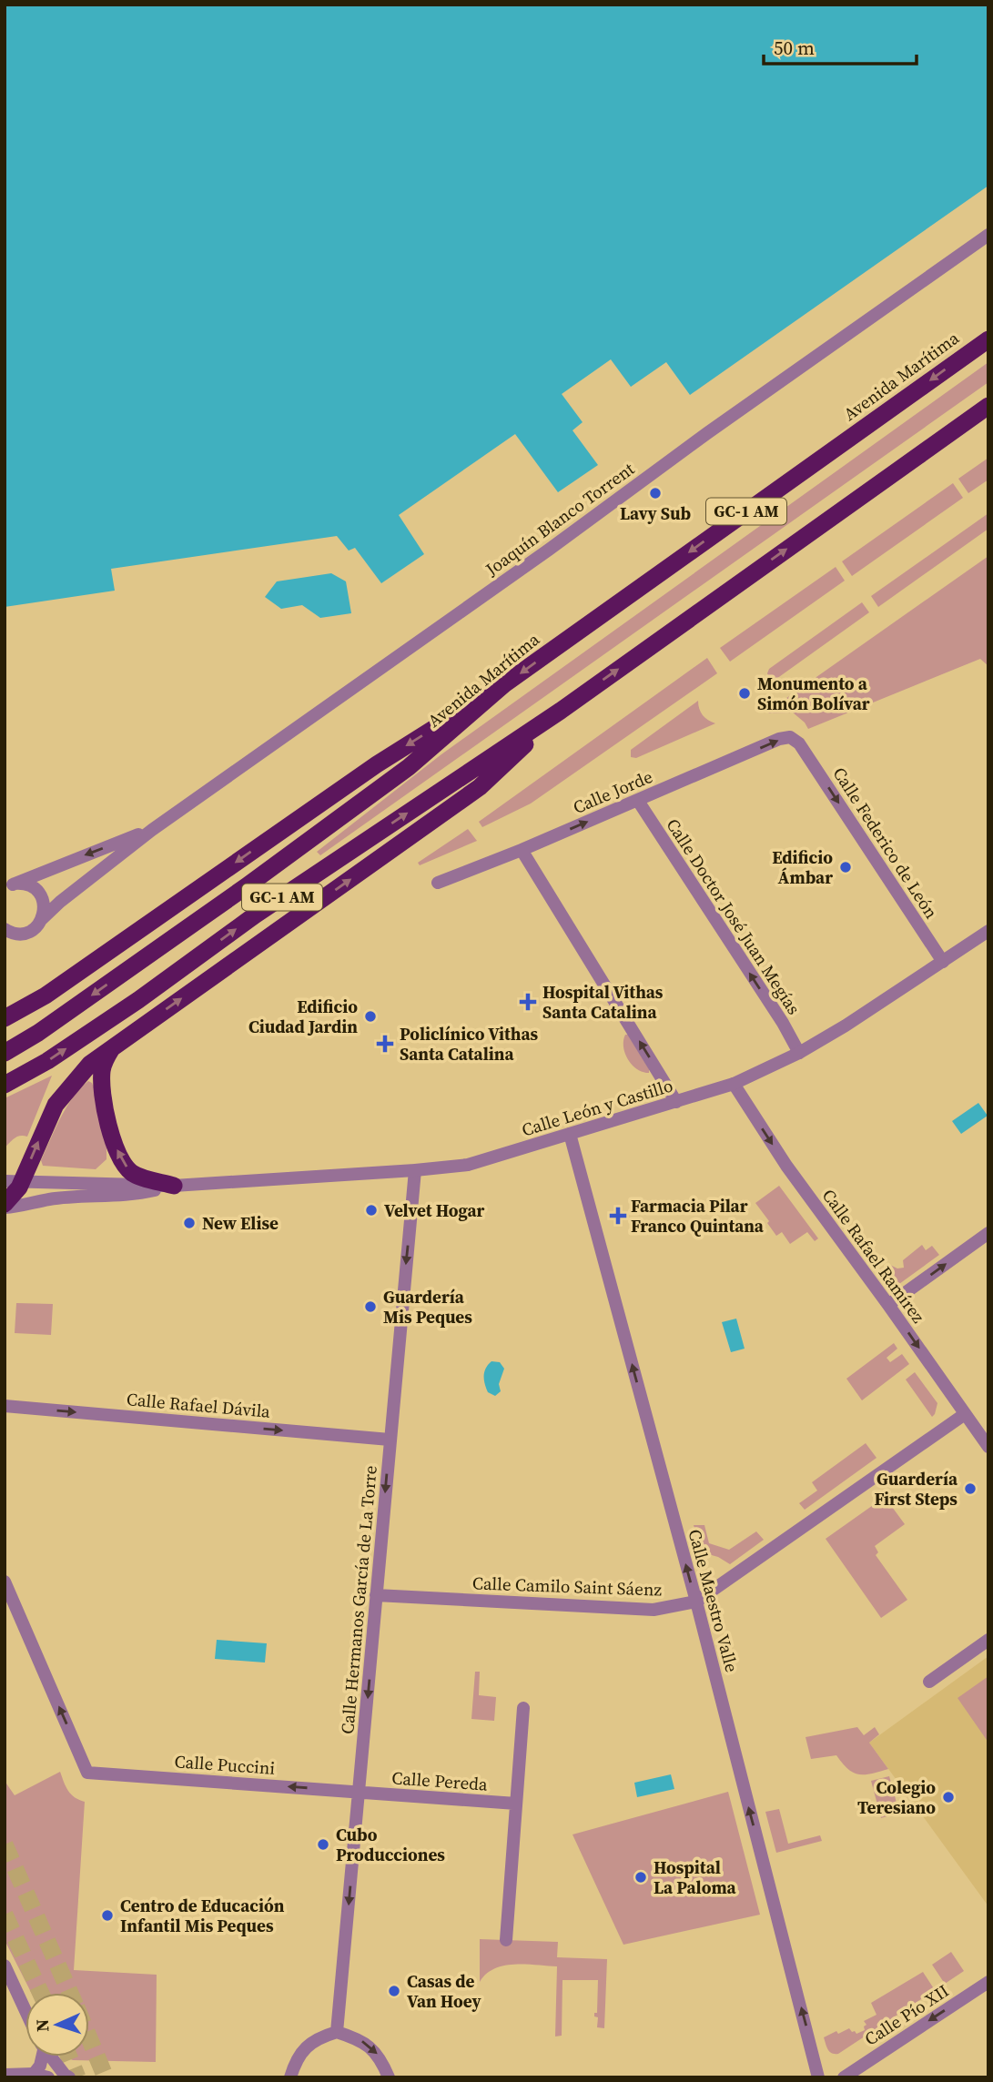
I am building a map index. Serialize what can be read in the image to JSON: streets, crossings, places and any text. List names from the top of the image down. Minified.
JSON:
{"streets":{"highway":["Avenida Marítima","GC-1 AM"],"street":["Joaquín Blanco Torrent","Calle Jorde","Calle Federico de León","Calle Doctor José Juan Megías","Calle León y Castillo","Calle Rafael Ramírez","Calle Rafael Dávila","Calle Camilo Saint Sáenz","Calle Hermanos García de La Torre","Calle Maestro Valle","Calle Puccini","Calle Pereda","Calle Pío XII"]},"crossings":[["Calle Jorde","Calle Federico de León"],["Calle Jorde","Calle Doctor José Juan Megías"],["Calle Federico de León","Calle León y Castillo"],["Calle Doctor José Juan Megías","Calle León y Castillo"],["Calle León y Castillo","Calle Rafael Ramírez"],["Calle León y Castillo","Calle Hermanos García de La Torre"],["Calle León y Castillo","Calle Maestro Valle"],["Calle Rafael Ramírez","Calle Camilo Saint Sáenz"],["Calle Rafael Dávila","Calle Hermanos García de La Torre"],["Calle Camilo Saint Sáenz","Calle Hermanos García de La Torre"],["Calle Camilo Saint Sáenz","Calle Maestro Valle"],["Calle Hermanos García de La Torre","Calle Puccini"],["Calle Hermanos García de La Torre","Calle Pereda"],["Calle Puccini","Calle Pereda"]],"one_way":["Calle Jorde","Calle Federico de León","Calle Doctor José Juan Megías","Calle Rafael Ramírez","Calle Rafael Dávila","Calle Hermanos García de La Torre","Calle Maestro Valle","Calle Puccini","Calle Pío XII"],"places":{"other":["Lavy Sub","Monumento a Simón Bolívar","Edificio Ámbar","Edificio Ciudad Jardin","Velvet Hogar","New Elise","Guardería Mis Peques","Guardería First Steps","Colegio Teresiano","Cubo Producciones","Hospital La Paloma","Centro de Educación Infantil Mis Peques","Casas de Van Hoey"],"health":["Hospital Vithas Santa Catalina","Policlínico Vithas Santa Catalina","Farmacia Pilar Franco Quintana"]},"scale_bar":"50 m","north":"left"}
